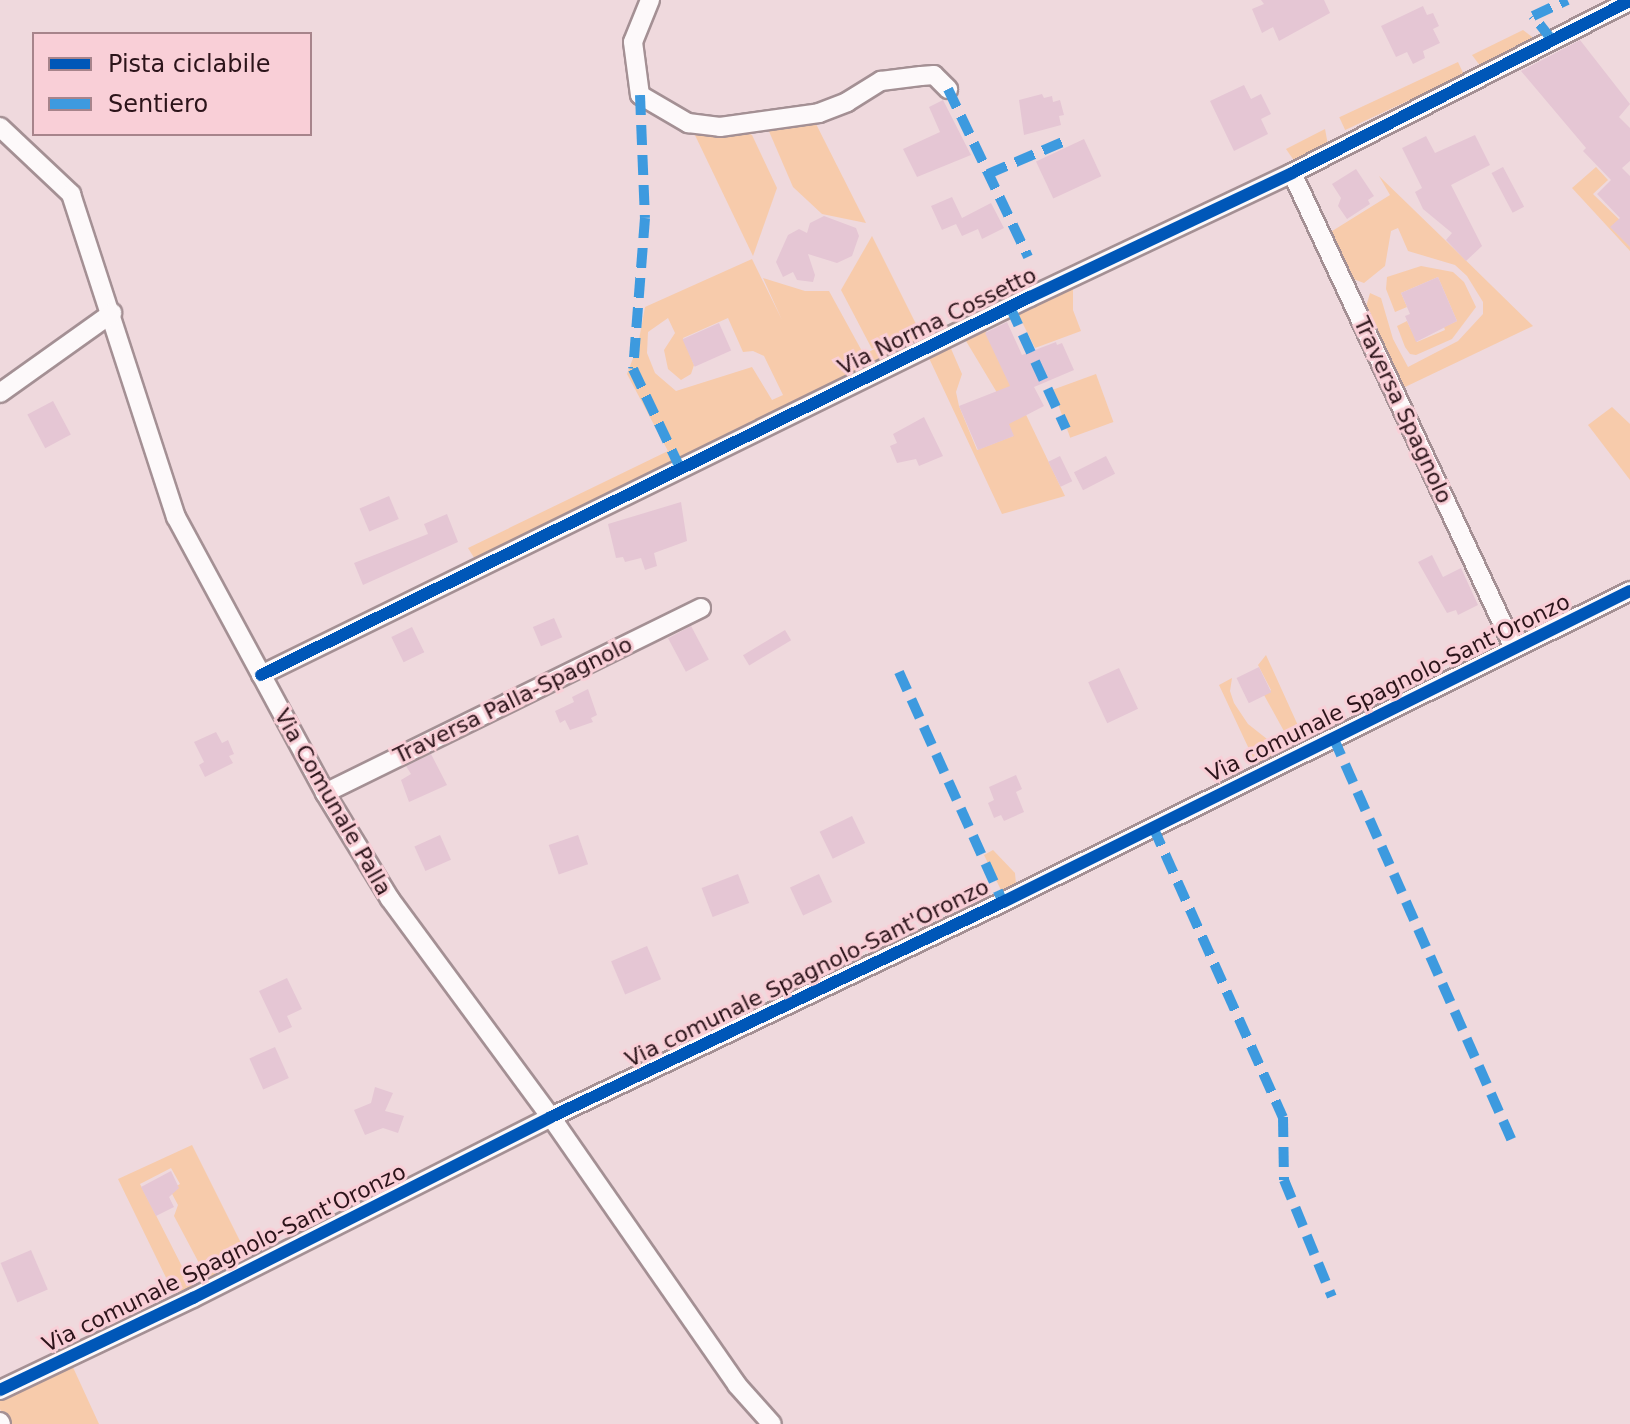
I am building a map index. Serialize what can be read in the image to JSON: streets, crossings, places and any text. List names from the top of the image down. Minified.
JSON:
{"streets":{"street":["Via Norma Cossetto","Traversa Spagnolo","Via comunale Spagnolo-Sant'Oronzo","Traversa Palla-Spagnolo","Via Comunale Palla"]},"crossings":[["Via Norma Cossetto","Traversa Spagnolo"],["Via Norma Cossetto","Via Comunale Palla"],["Traversa Spagnolo","Via comunale Spagnolo-Sant'Oronzo"],["Via comunale Spagnolo-Sant'Oronzo","Via Comunale Palla"],["Traversa Palla-Spagnolo","Via Comunale Palla"]],"legend":["Pista ciclabile","Sentiero"]}
